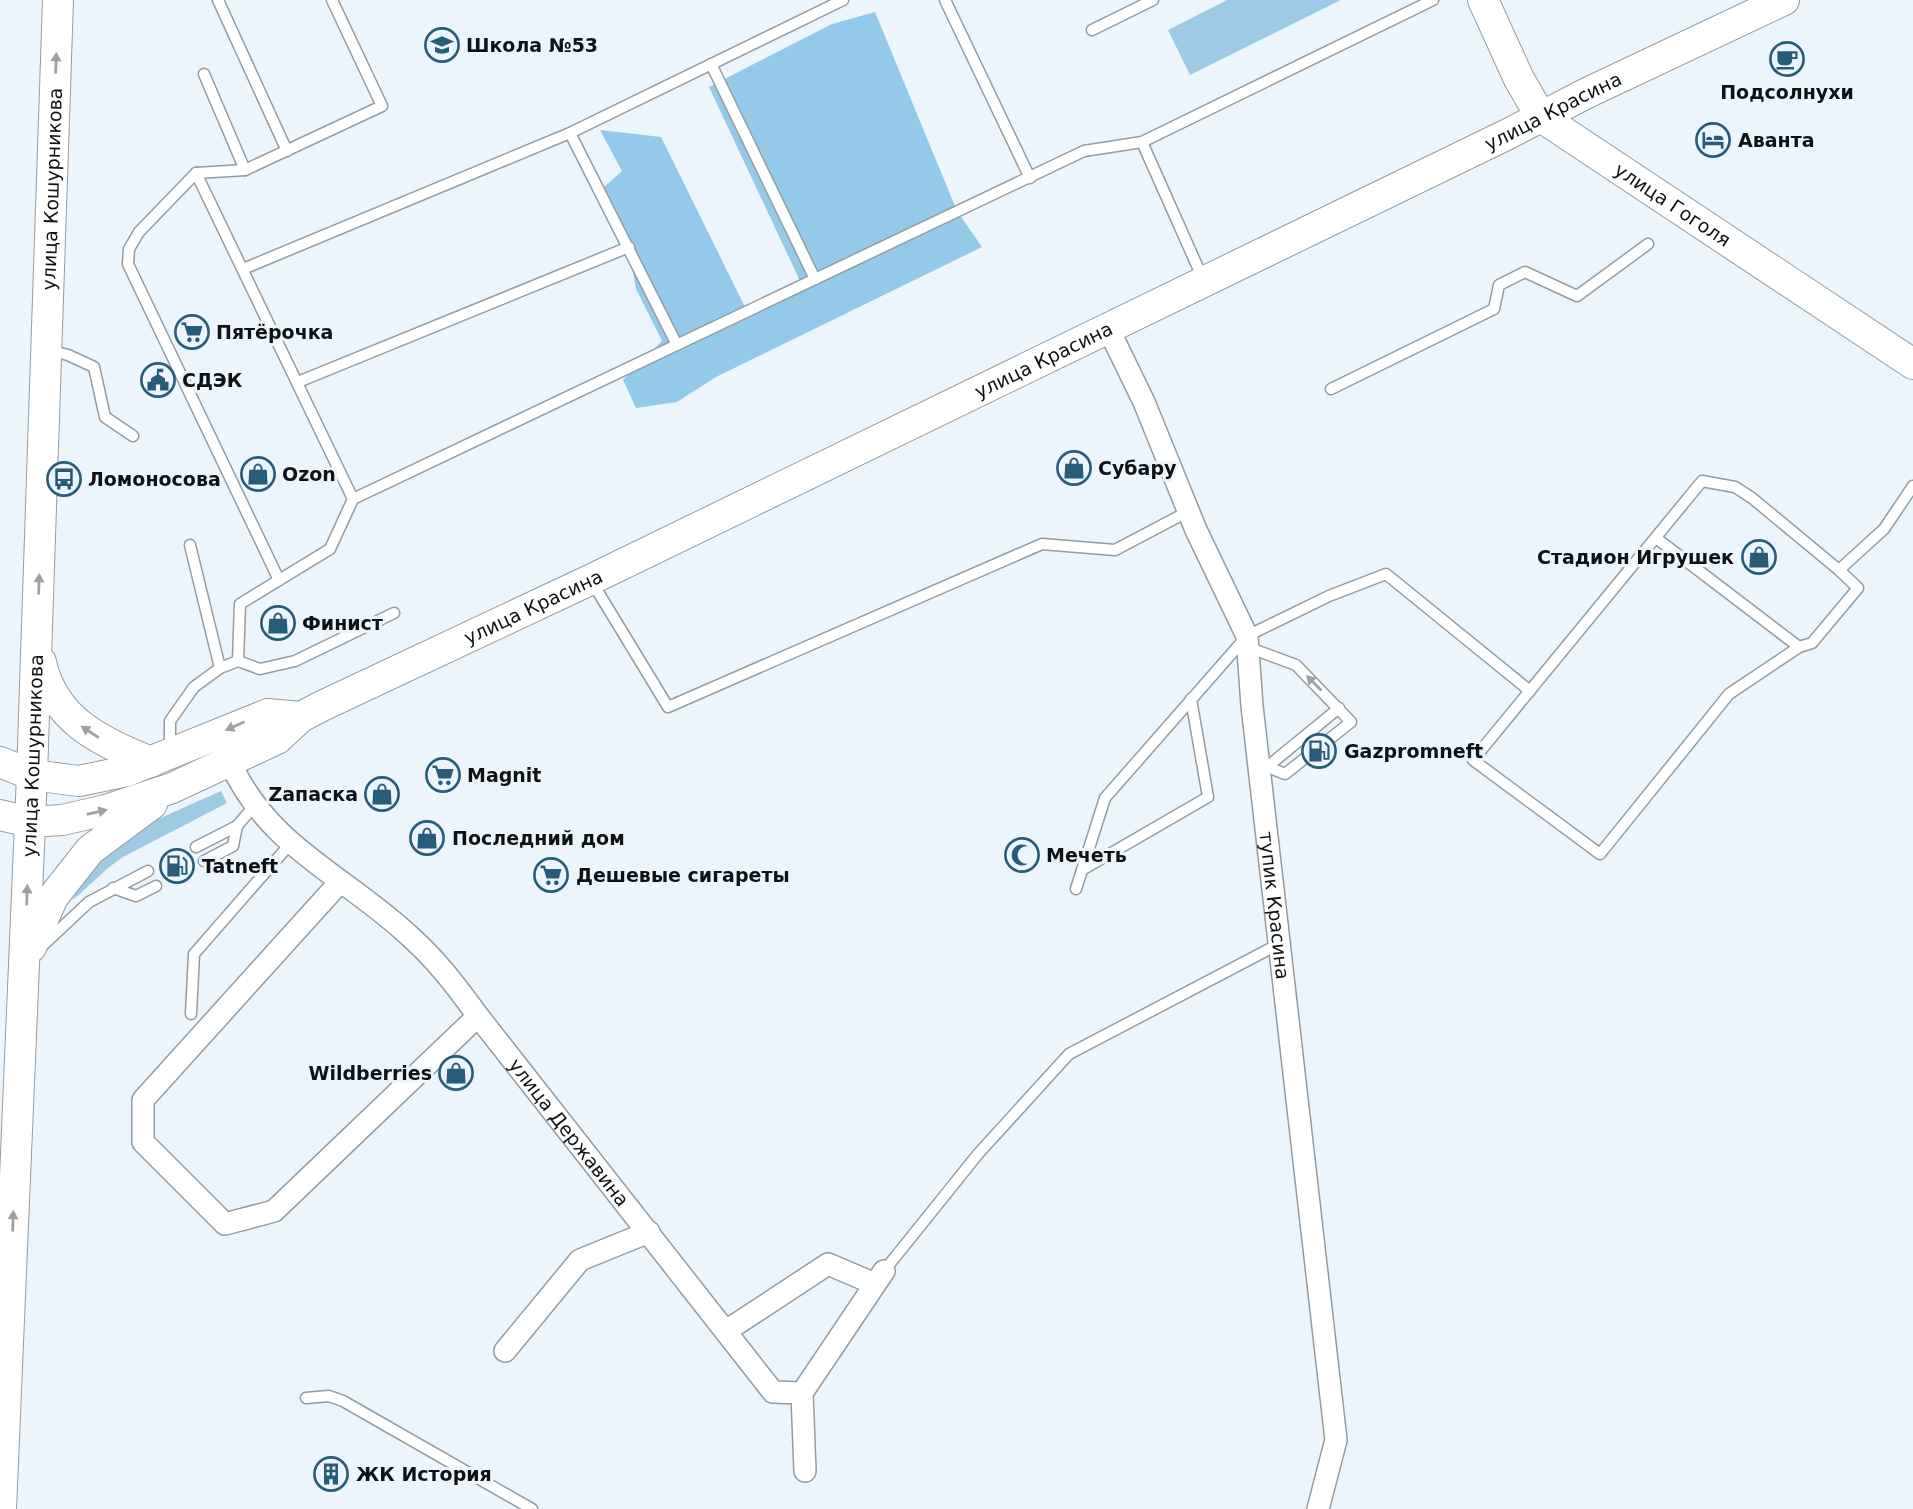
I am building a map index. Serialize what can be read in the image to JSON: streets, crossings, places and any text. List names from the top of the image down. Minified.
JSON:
{"streets":{"main road":["улица Красина","улица Кошурникова","улица Гоголя"],"street":["тупик Красина","улица Державина"]},"crossings":[["улица Красина","улица Кошурникова"],["улица Красина","улица Гоголя"],["улица Красина","тупик Красина"],["улица Красина","улица Державина"]],"one_way":["улица Кошурникова"],"places":{"school or university":["Школа №53"],"cafe":["Подсолнухи"],"hotel":["Аванта"],"supermarket":["Пятёрочка","Magnit","Дешевые сигареты"],"public building":["СДЭК"],"shop":["Субару","Ozon","Стадион Игрушек","Финист","Zапаска","Последний дом","Wildberries"],"bus stop":["Ломоносова"],"fuel station":["Gazpromneft","Tatneft"],"mosque":["Мечеть"],"building":["ЖК История"]}}
